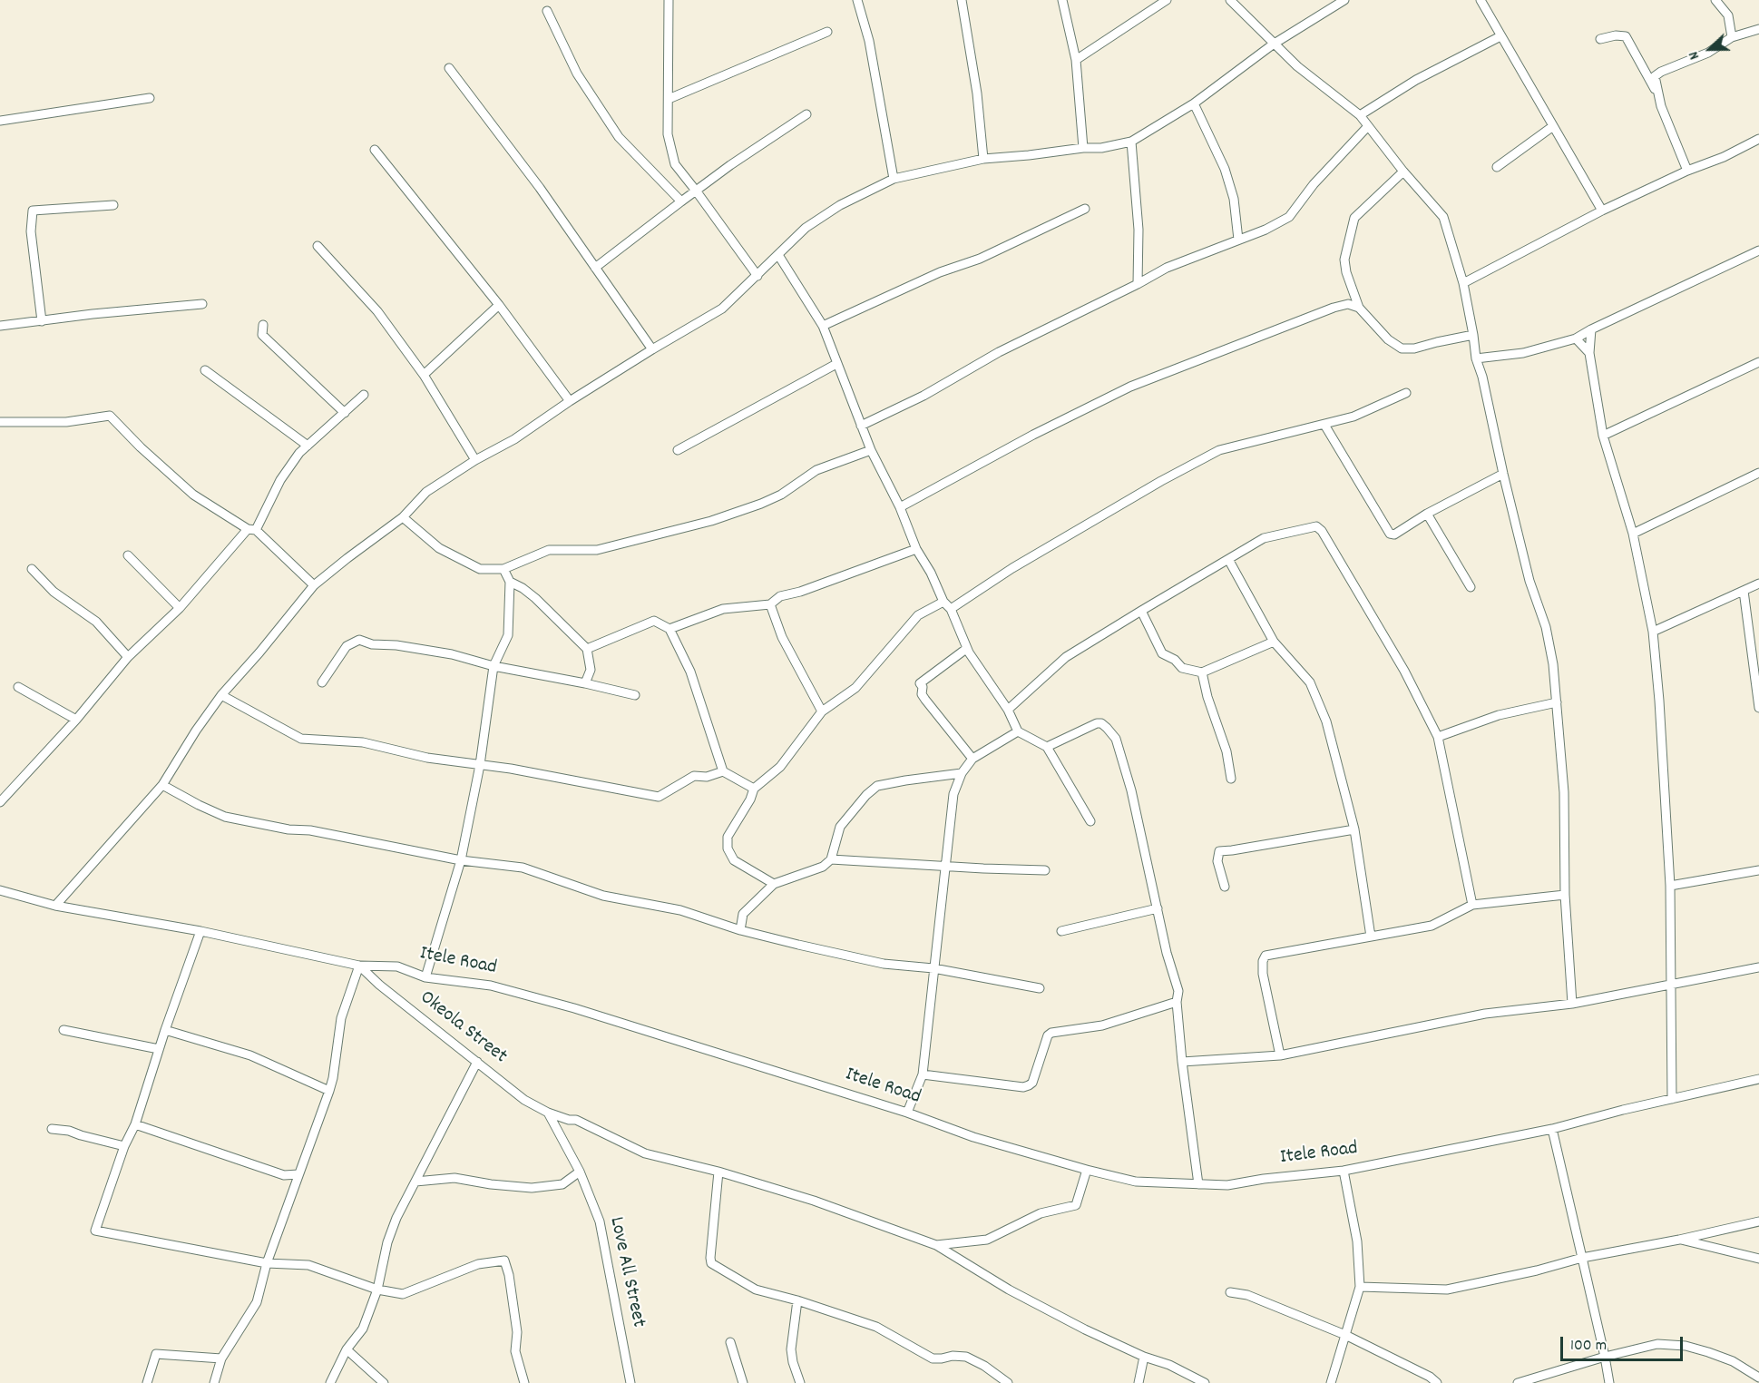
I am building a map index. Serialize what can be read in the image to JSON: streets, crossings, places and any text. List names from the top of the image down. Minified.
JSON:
{"streets":{"street":["Itele Road","Okeola Street","Love All Street"]},"crossings":[["Itele Road","Okeola Street"],["Okeola Street","Love All Street"]],"scale_bar":"100 m","north":"left"}
